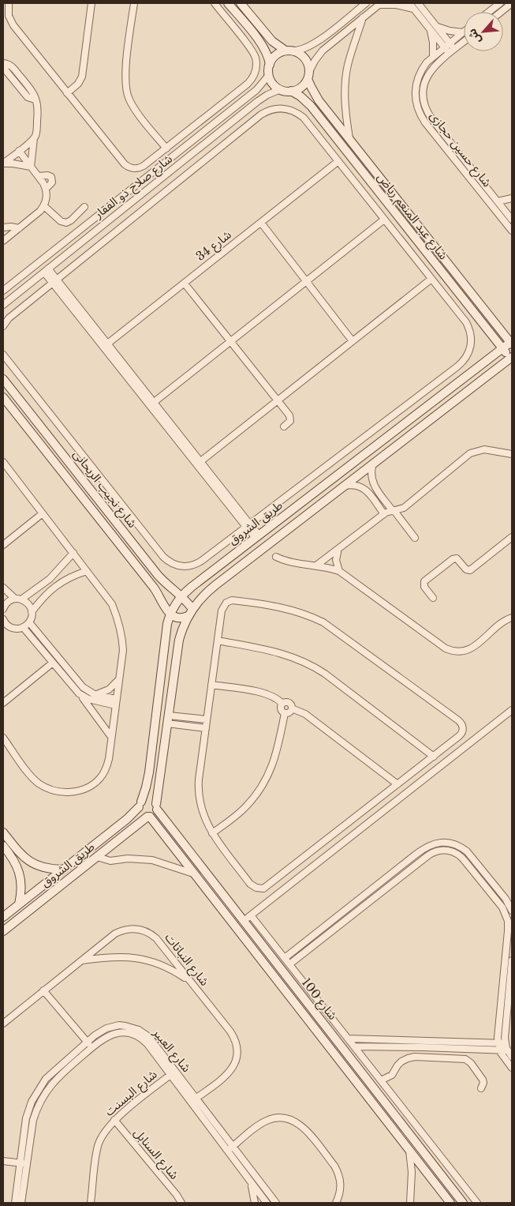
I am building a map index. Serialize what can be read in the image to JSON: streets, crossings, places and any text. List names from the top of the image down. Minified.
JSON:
{"streets":{"street":["شارع حسين حجازى","شارع صلاح ذو الفقار","شارع عبد المنعم رياض","شارع 34","شارع نجيب الريحانى","طريق الشروق","شارع النباتات","شارع 100","شارع العبير","شارع البسنت","شارع السنابل"]},"crossings":[["شارع صلاح ذو الفقار","شارع عبد المنعم رياض"],["شارع عبد المنعم رياض","طريق الشروق"],["شارع نجيب الريحانى","طريق الشروق"],["طريق الشروق","شارع 100"],["شارع النباتات","شارع العبير"],["شارع العبير","شارع البسنت"],["شارع البسنت","شارع السنابل"]],"north":"bottom left"}
